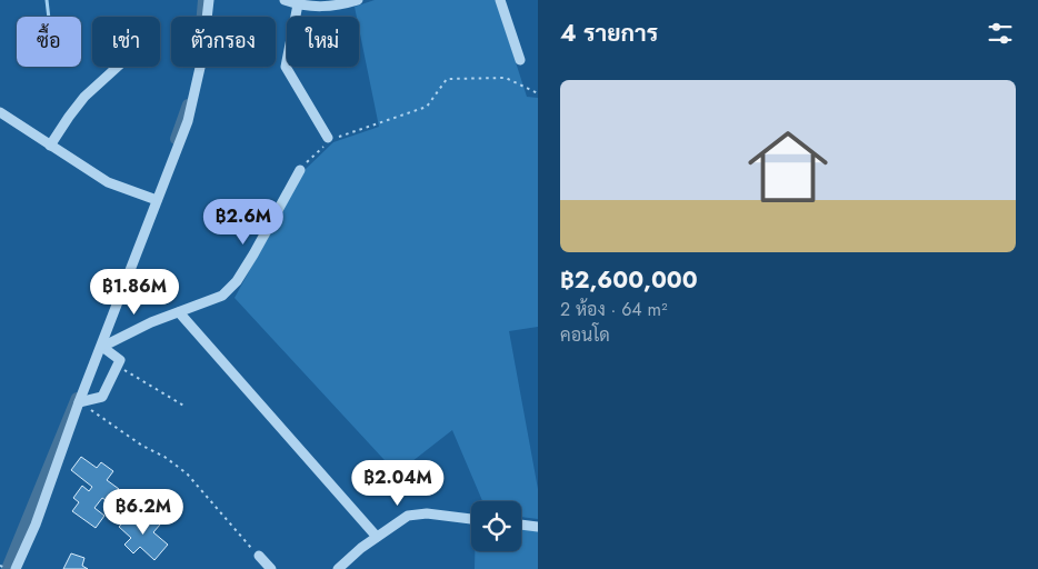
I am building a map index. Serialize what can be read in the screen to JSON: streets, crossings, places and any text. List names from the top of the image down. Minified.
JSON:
{"page":{"heading":"4 รายการ","chip":["ซื้อ","เช่า","ตัวกรอง","ใหม่"],"list":[{"name":"฿2,600,000","note":"2 ห้อง · 64 m² · คอนโด"}],"price":["฿2.6M","฿1.86M","฿2.04M","฿6.2M"]}}
